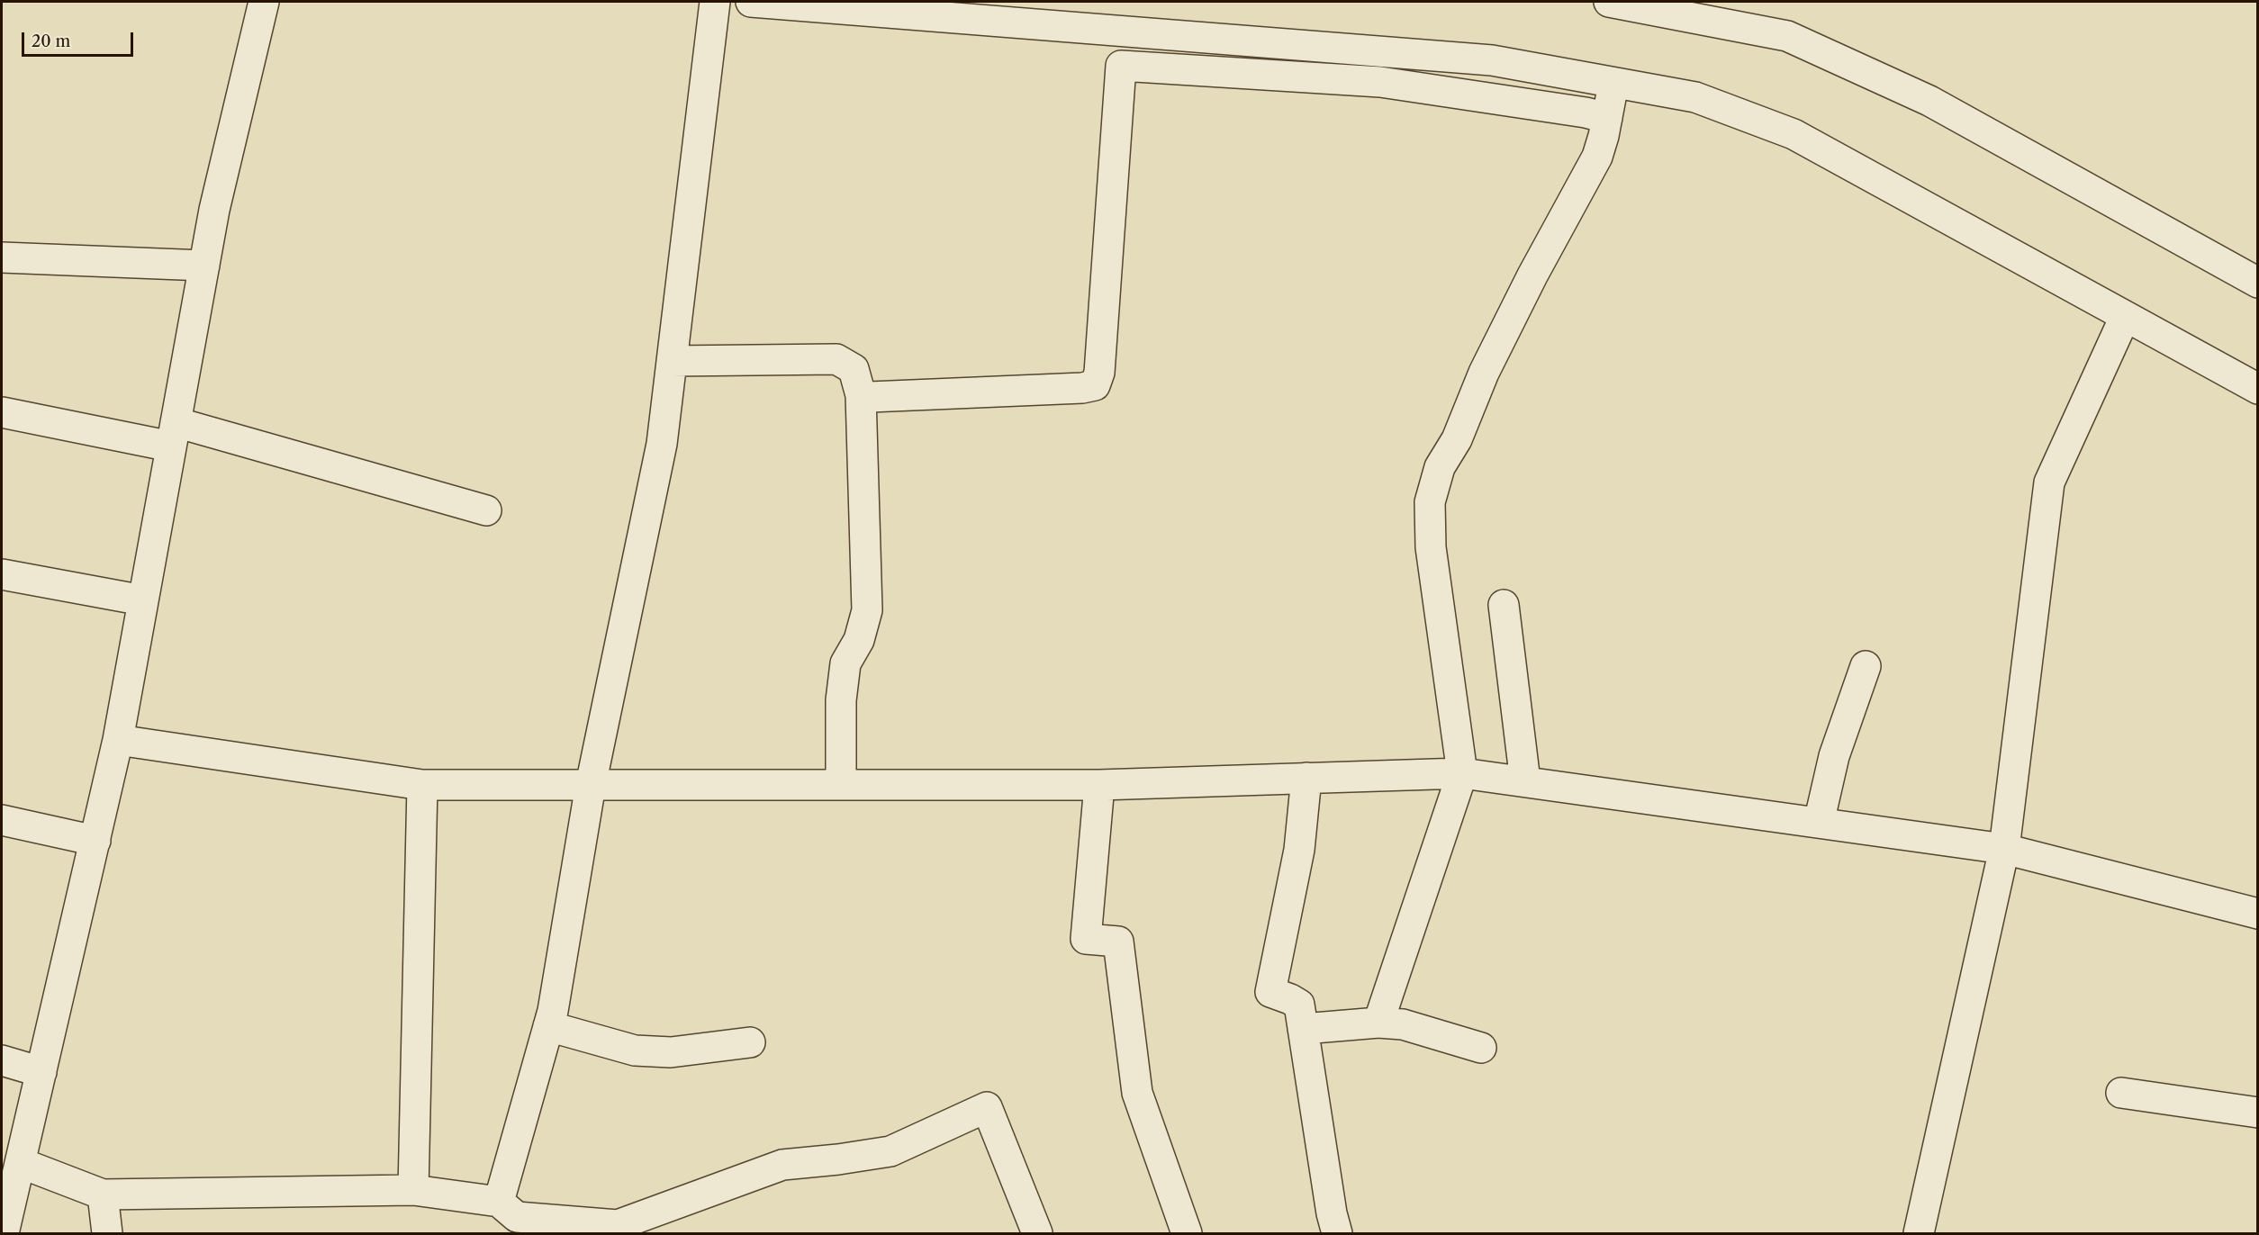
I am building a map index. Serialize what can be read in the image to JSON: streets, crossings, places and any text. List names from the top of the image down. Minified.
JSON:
{"scale_bar":"20 m"}
